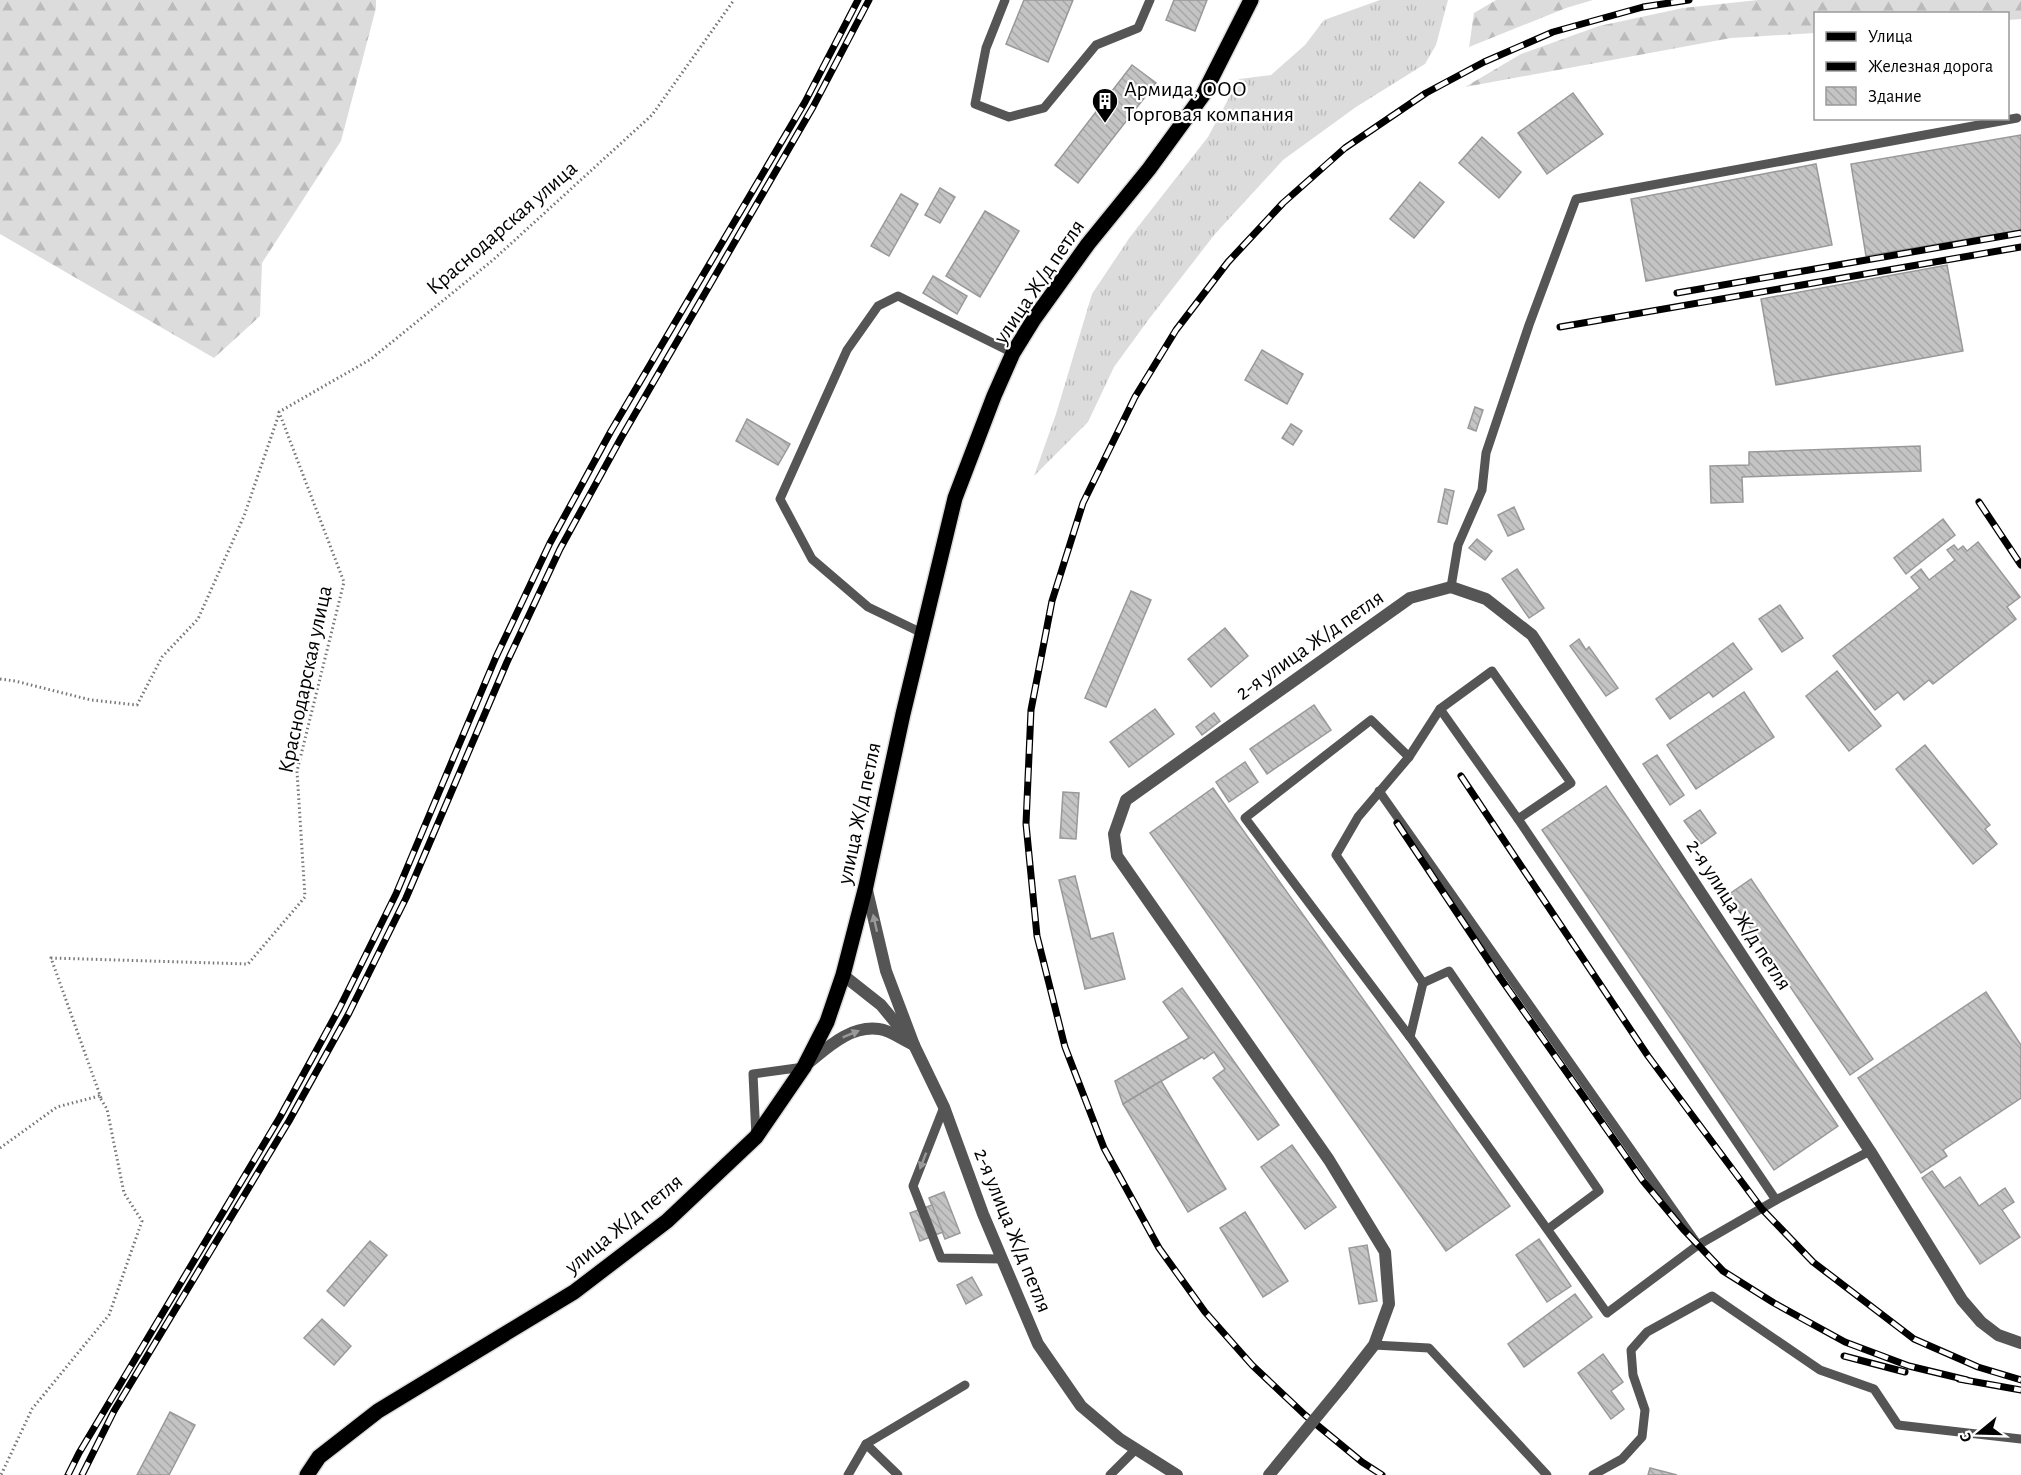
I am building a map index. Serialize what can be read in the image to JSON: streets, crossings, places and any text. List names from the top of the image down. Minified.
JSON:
{"streets":{"main road":["улица Ж/д петля"],"street":["2-я улица Ж/д петля"],"path":["Краснодарская улица"]},"crossings":[["улица Ж/д петля","2-я улица Ж/д петля"]],"places":{"building":["Армида, ООО Торговая компания"]},"legend":["Улица","Железная дорога","Здание"],"north":"left"}
